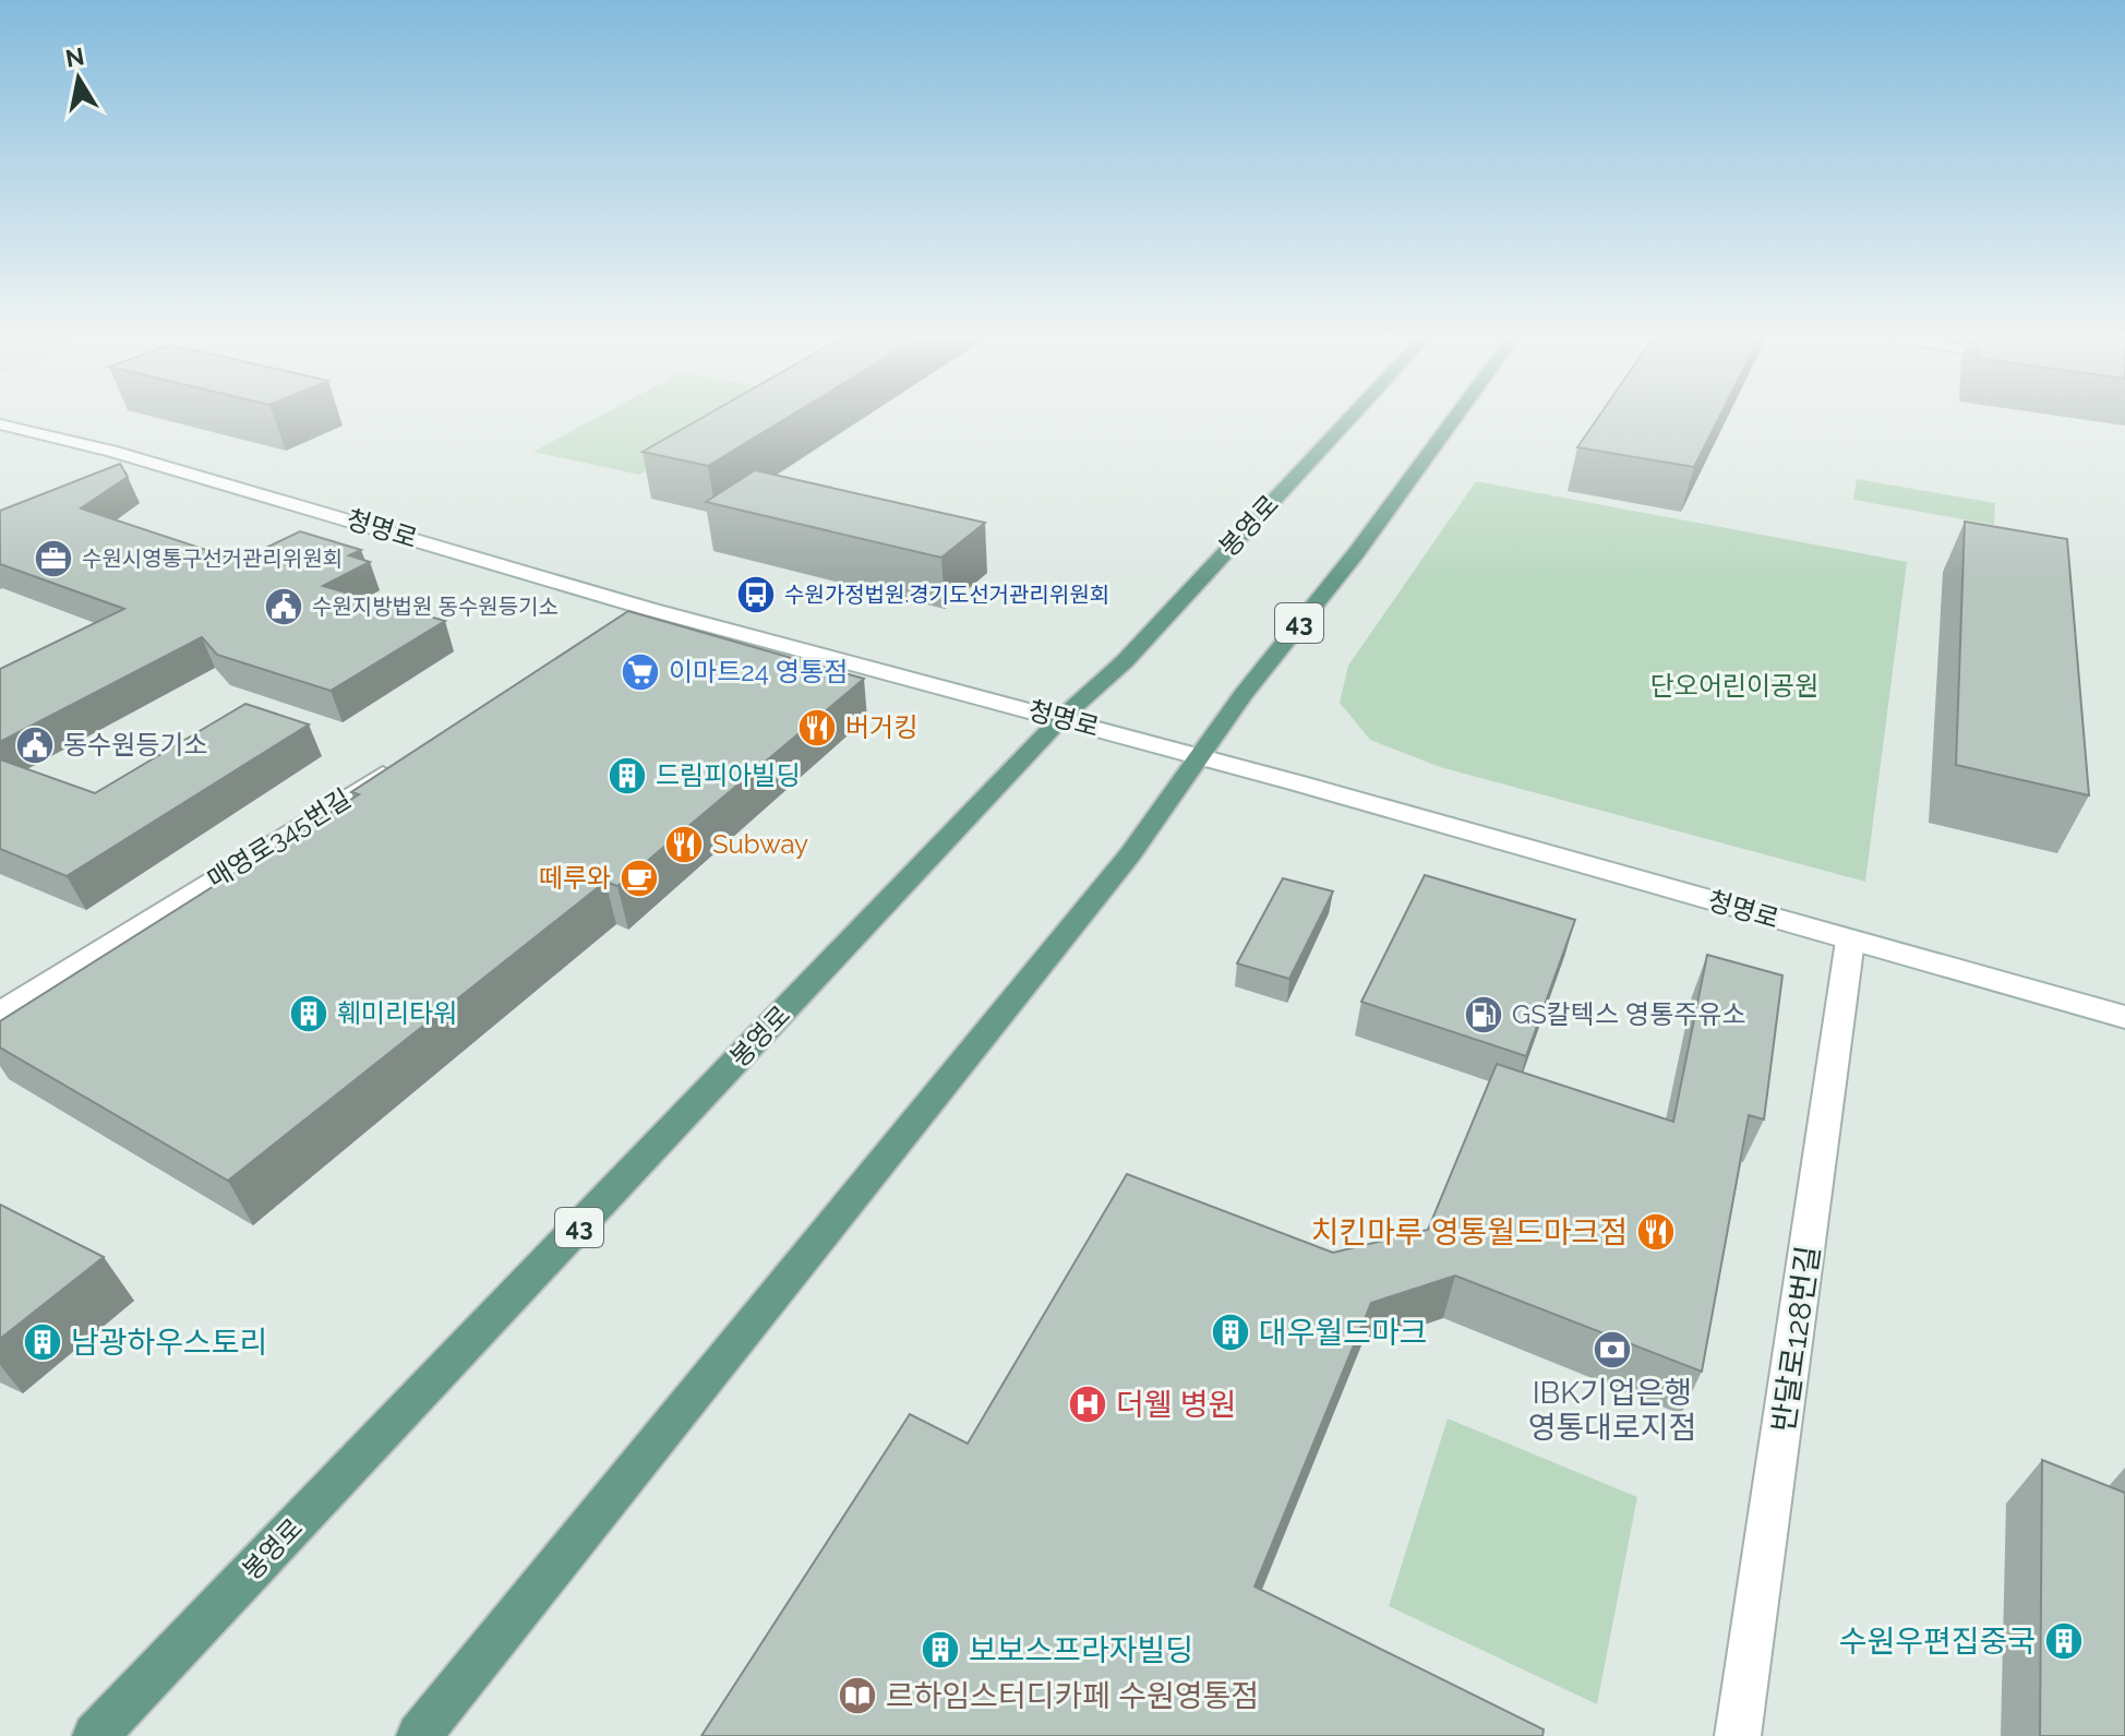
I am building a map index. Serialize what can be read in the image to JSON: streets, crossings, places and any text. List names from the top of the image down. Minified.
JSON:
{"streets":{"main road":["봉영로","43"],"street":["청명로","매영로345번길","반달로128번길"]},"crossings":[["봉영로","청명로"],["청명로","43"],["청명로","반달로128번길"]],"parks":["단오어린이공원"],"places":{"office":["수원시영통구선거관리위원회"],"bus stop":["수원가정법원.경기도선거관리위원회"],"public building":["수원지방법원 동수원등기소","동수원등기소"],"supermarket":["이마트24 영통점"],"restaurant":["버거킹","Subway","치킨마루 영통월드마크점"],"building":["드림피아빌딩","훼미리타워","대우월드마크","남광하우스토리","수원우편집중국","보보스프라자빌딩"],"cafe":["떼루와"],"fuel station":["GS칼텍스 영통주유소"],"bank":["IBK기업은행 영통대로지점"],"hospital":["더웰 병원"],"library":["르하임스터디카페 수원영통점"]},"north":"top"}
